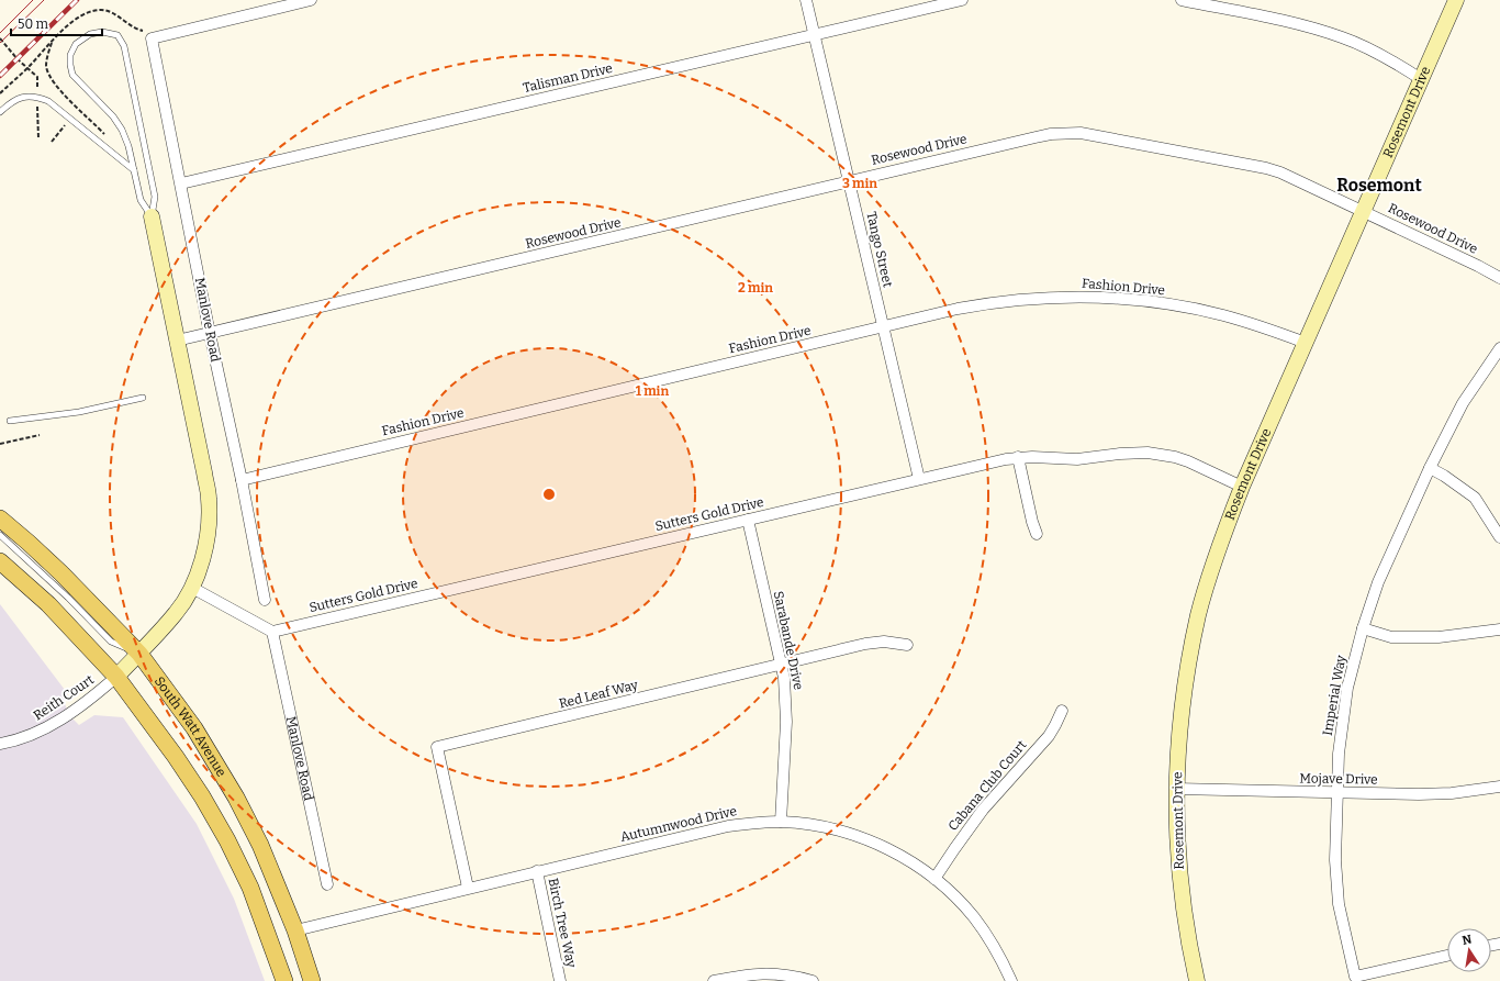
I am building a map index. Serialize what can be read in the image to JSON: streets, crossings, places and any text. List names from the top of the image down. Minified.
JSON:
{"streets":{"main road":["South Watt Avenue"],"street":["Talisman Drive","Rosemont Drive","Rosewood Drive","Tango Street","Fashion Drive","Manlove Road","Sutters Gold Drive","Sarabande Drive","Red Leaf Way","Imperial Way","Reith Court","Mojave Drive","Cabana Club Court","Autumnwood Drive","Birch Tree Way"]},"crossings":[["Talisman Drive","Tango Street"],["Talisman Drive","Manlove Road"],["Rosemont Drive","Rosewood Drive"],["Rosemont Drive","Fashion Drive"],["Rosemont Drive","Sutters Gold Drive"],["Rosemont Drive","Mojave Drive"],["Rosewood Drive","Tango Street"],["Rosewood Drive","Manlove Road"],["Tango Street","Fashion Drive"],["Tango Street","Sutters Gold Drive"],["Fashion Drive","Manlove Road"],["Manlove Road","Sutters Gold Drive"],["Sutters Gold Drive","Sarabande Drive"],["Sarabande Drive","Red Leaf Way"],["Sarabande Drive","Autumnwood Drive"],["Red Leaf Way","Autumnwood Drive"],["Imperial Way","Mojave Drive"],["South Watt Avenue","Autumnwood Drive"],["Cabana Club Court","Autumnwood Drive"],["Autumnwood Drive","Birch Tree Way"]],"districts":["Rosemont"],"scale_bar":"50 m","north":"top","rings":["3 min","2 min","1 min"]}
